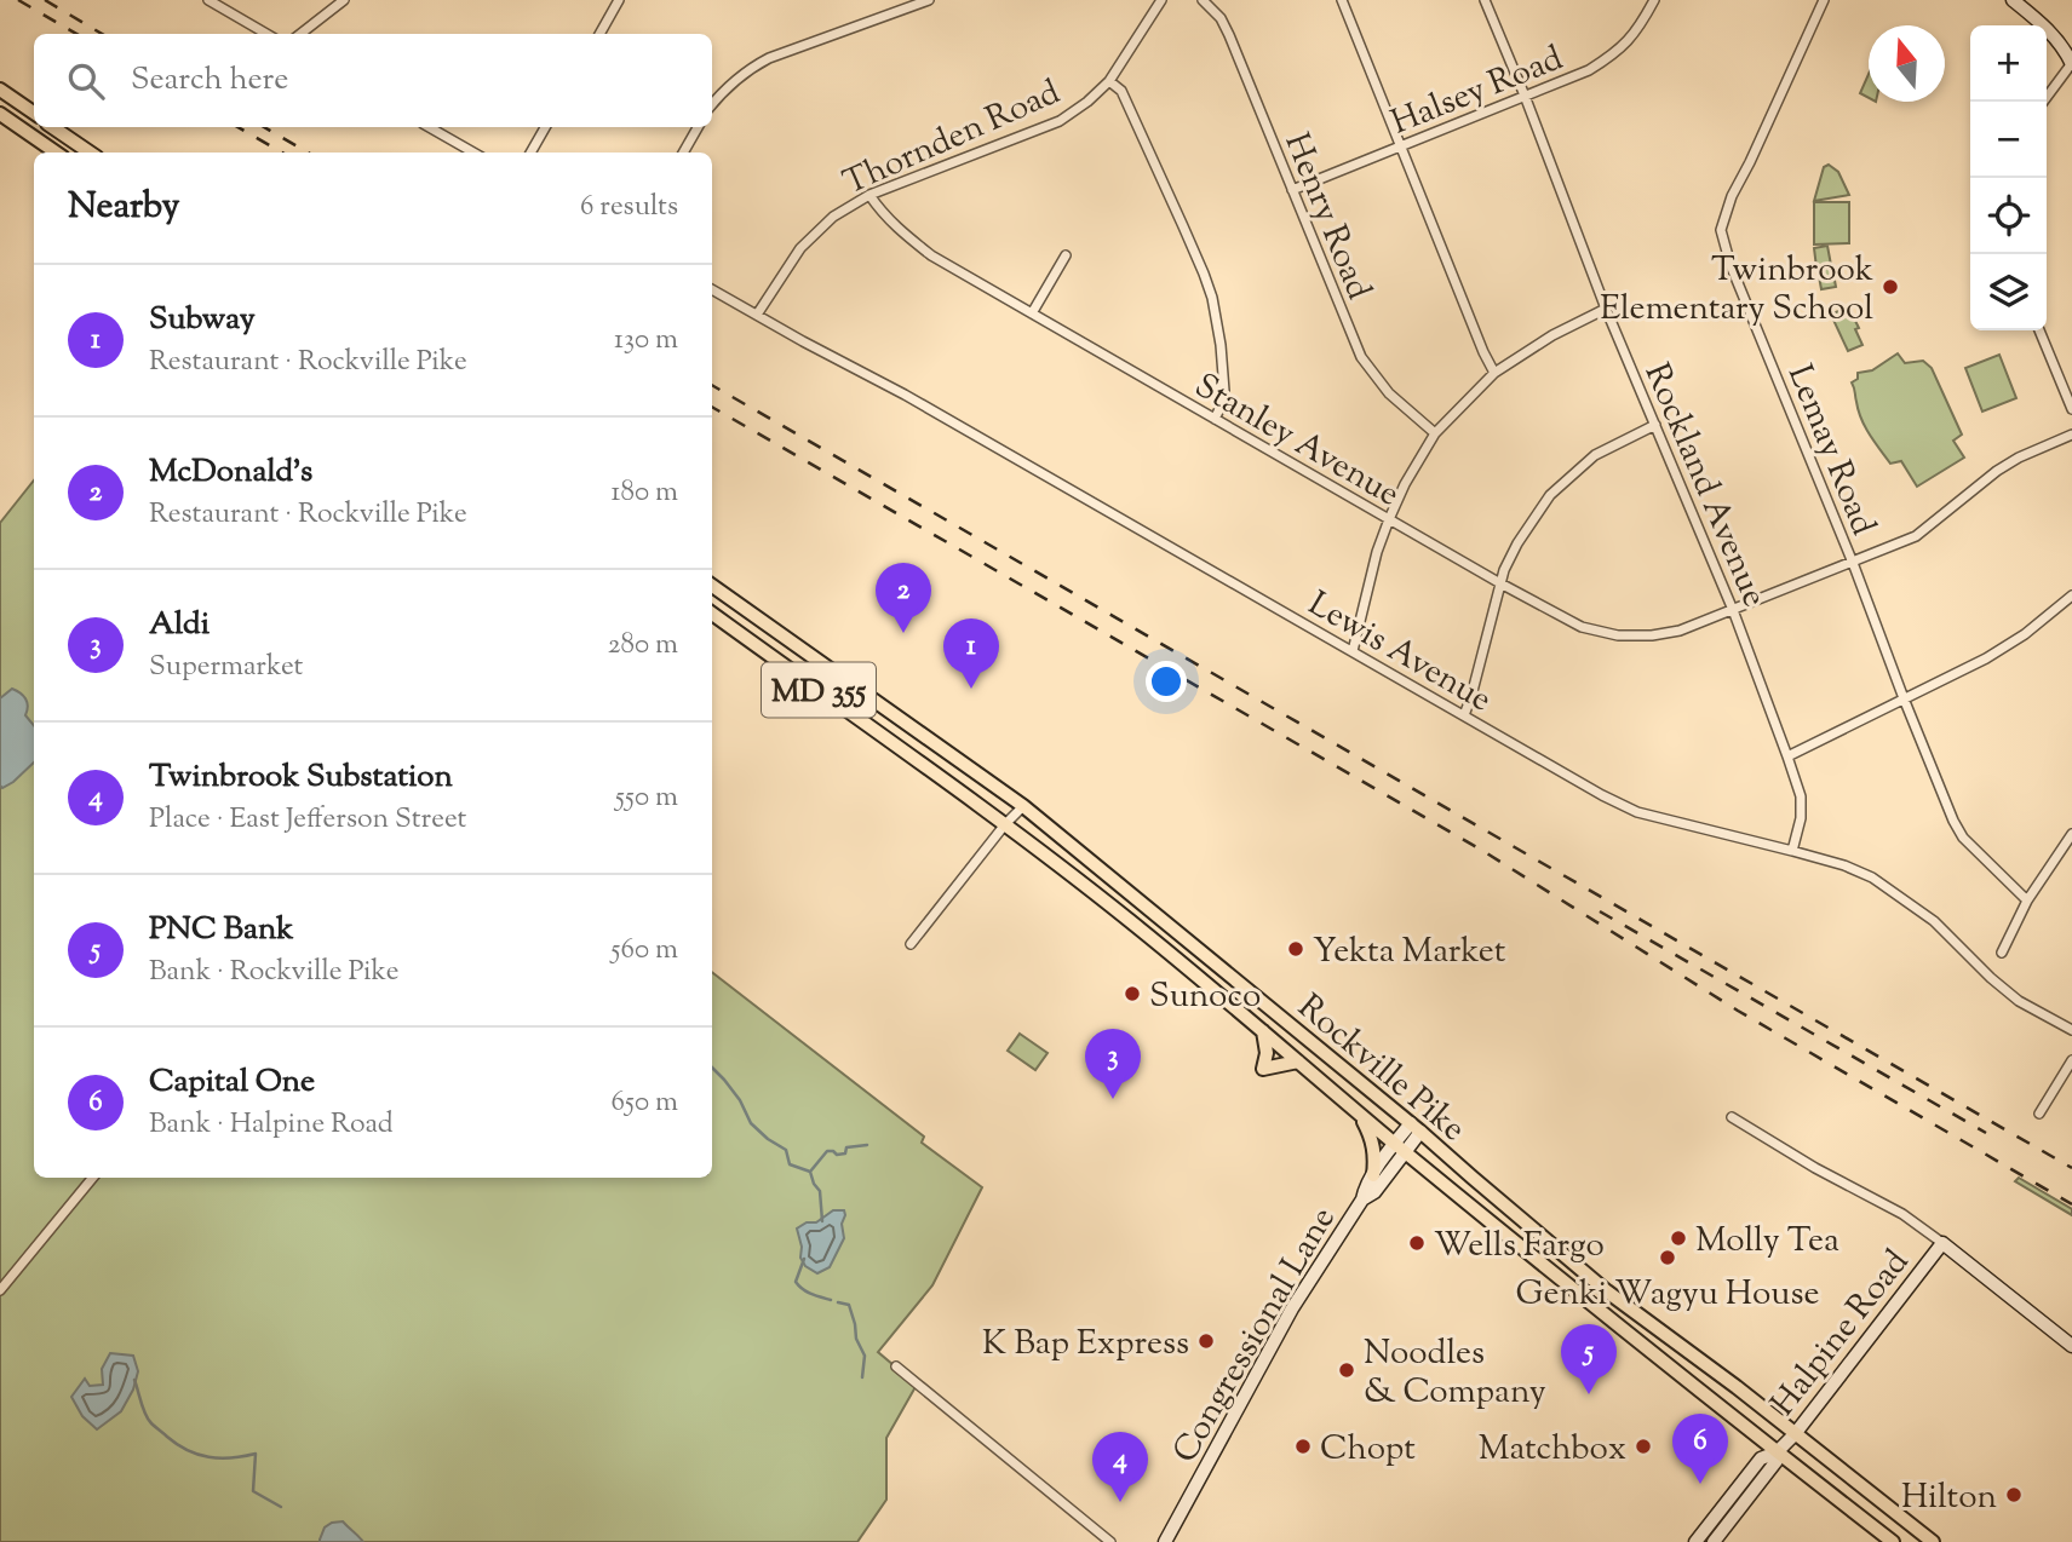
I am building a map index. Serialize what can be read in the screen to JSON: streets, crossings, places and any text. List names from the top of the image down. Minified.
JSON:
{"streets":{"main road":["MD 355","Rockville Pike"],"street":["Halsey Road","Thornden Road","Henry Road","Stanley Avenue","Lemay Road","Rockland Avenue","Lewis Avenue","Halpine Road","Congressional Lane"]},"crossings":[["Halsey Road","Henry Road"],["Halsey Road","Rockland Avenue"],["Thornden Road","Stanley Avenue"],["Thornden Road","Lewis Avenue"],["Stanley Avenue","Lemay Road"],["Stanley Avenue","Rockland Avenue"],["Rockland Avenue","Lewis Avenue"],["Rockville Pike","Halpine Road"],["Rockville Pike","Congressional Lane"]],"places":["Twinbrook Elementary School","Yekta Market","Sunoco","Molly Tea","Wells Fargo","Genki Wagyu House","K Bap Express","Noodles & Company","Chopt","Matchbox","Hilton"],"north":"top","page":{"map_buttons":["+","−"],"search":"Search here","heading":["Nearby","6 results"],"list":[{"mark":"1","name":"Subway","note":"Restaurant · Rockville Pike","value":"130 m"},{"mark":"2","name":"McDonald's","note":"Restaurant · Rockville Pike","value":"180 m"},{"mark":"3","name":"Aldi","note":"Supermarket","value":"280 m"},{"mark":"4","name":"Twinbrook Substation","note":"Place · East Jefferson Street","value":"550 m"},{"mark":"5","name":"PNC Bank","note":"Bank · Rockville Pike","value":"560 m"},{"mark":"6","name":"Capital One","note":"Bank · Halpine Road","value":"650 m"}],"pins":["2","1","3","5","6","4"]}}
